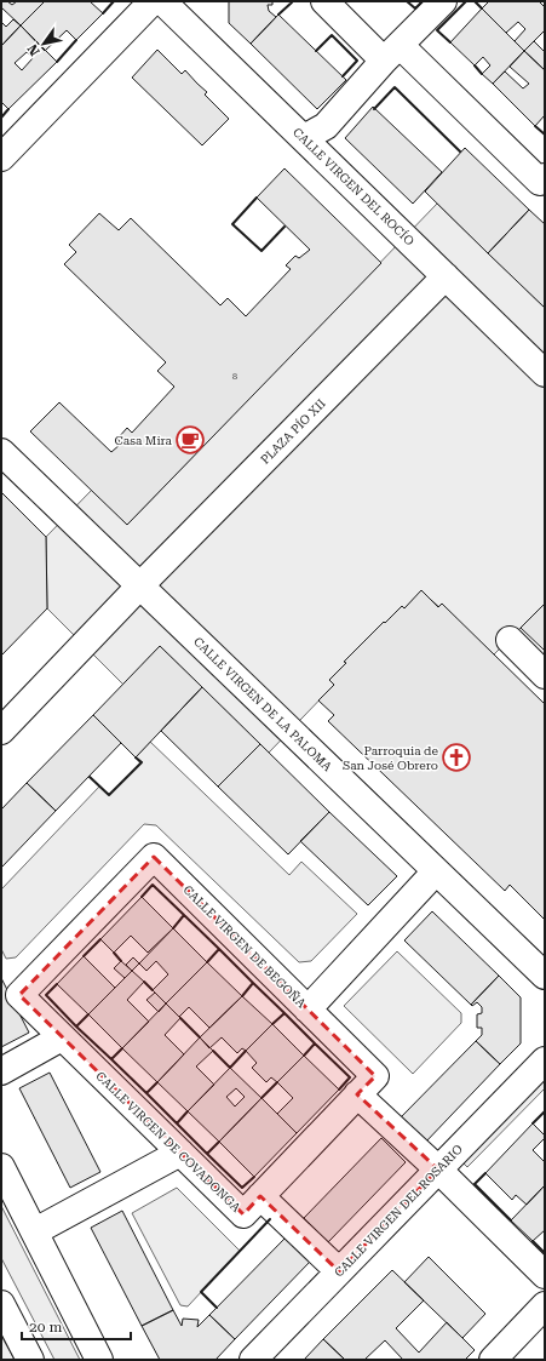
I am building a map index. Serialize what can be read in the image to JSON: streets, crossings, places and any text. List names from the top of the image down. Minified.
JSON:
{"streets":{"street":["CALLE VIRGEN DEL ROCÍO","PLAZA PÍO XII","CALLE VIRGEN DE LA PALOMA","CALLE VIRGEN DE BEGOÑA","CALLE VIRGEN DE COVADONGA","CALLE VIRGEN DEL ROSARIO"]},"crossings":[["CALLE VIRGEN DEL ROCÍO","PLAZA PÍO XII"],["PLAZA PÍO XII","CALLE VIRGEN DE LA PALOMA"],["CALLE VIRGEN DE BEGOÑA","CALLE VIRGEN DE COVADONGA"]],"places":{"cafe":["Casa Mira"],"church":["Parroquia de San José Obrero"]},"house_numbers":["8"],"scale_bar":"20 m","north":"bottom left"}
